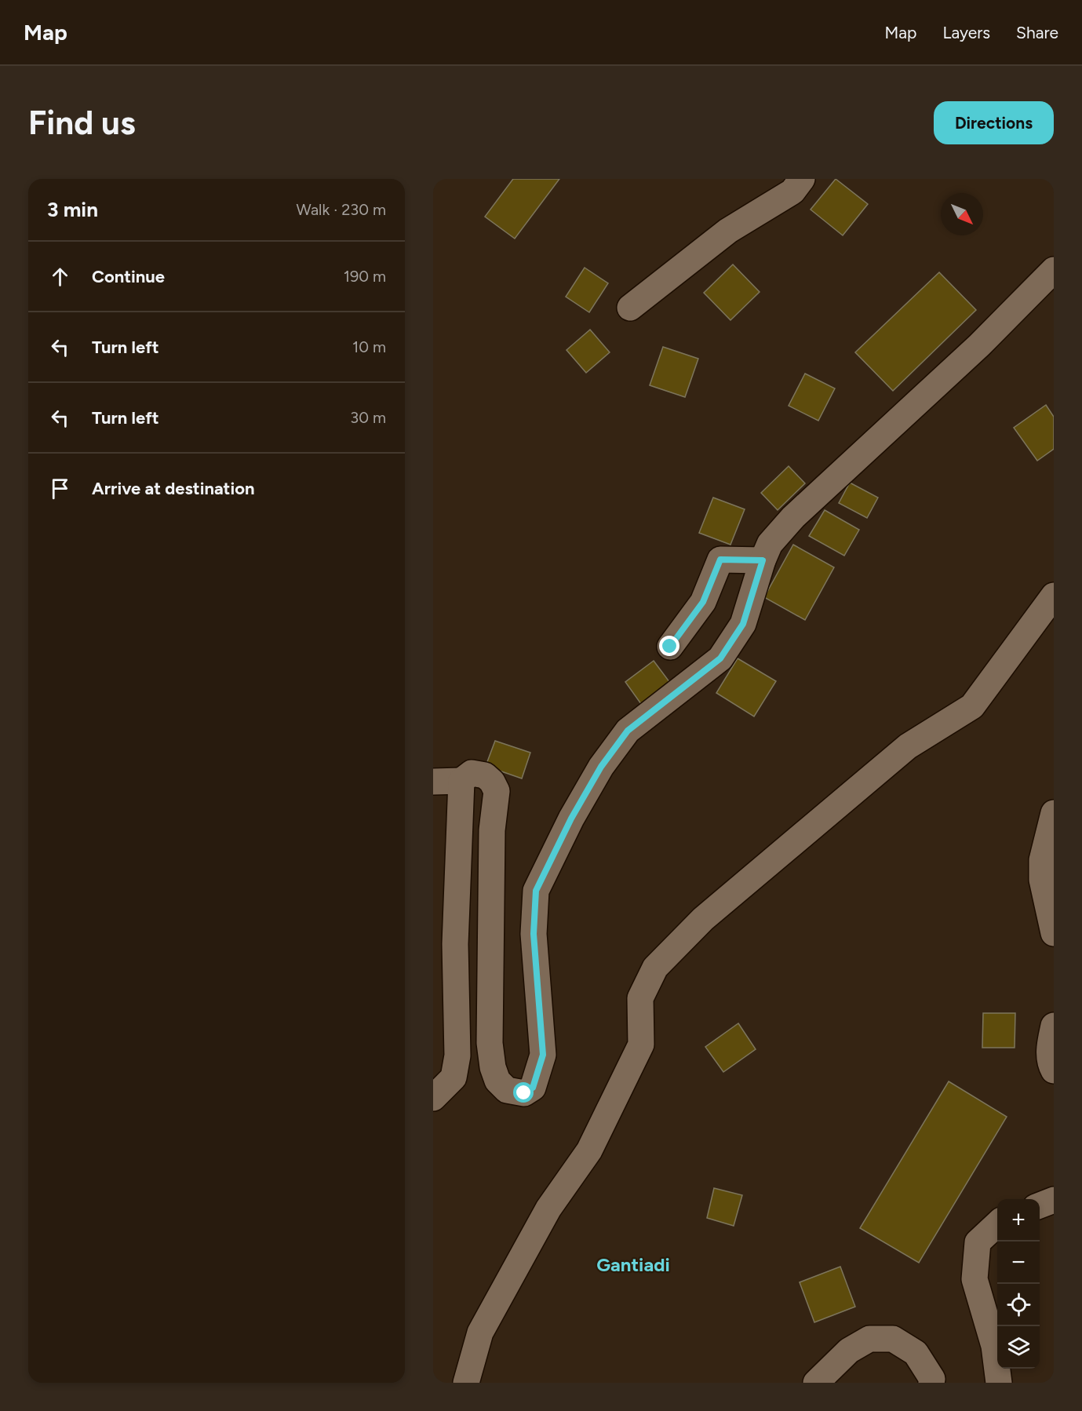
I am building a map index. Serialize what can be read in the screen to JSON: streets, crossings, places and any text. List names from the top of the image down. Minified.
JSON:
{"districts":["Gantiadi"],"north":"bottom right","page":{"header":"Map","nav":["Map","Layers","Share"],"buttons":"Directions","title":"Find us","heading":["3 min","Walk · 230 m"],"list":[["Continue","190 m"],["Turn left","10 m"],["Turn left","30 m"],"Arrive at destination"],"map_buttons":["+","−"]}}
